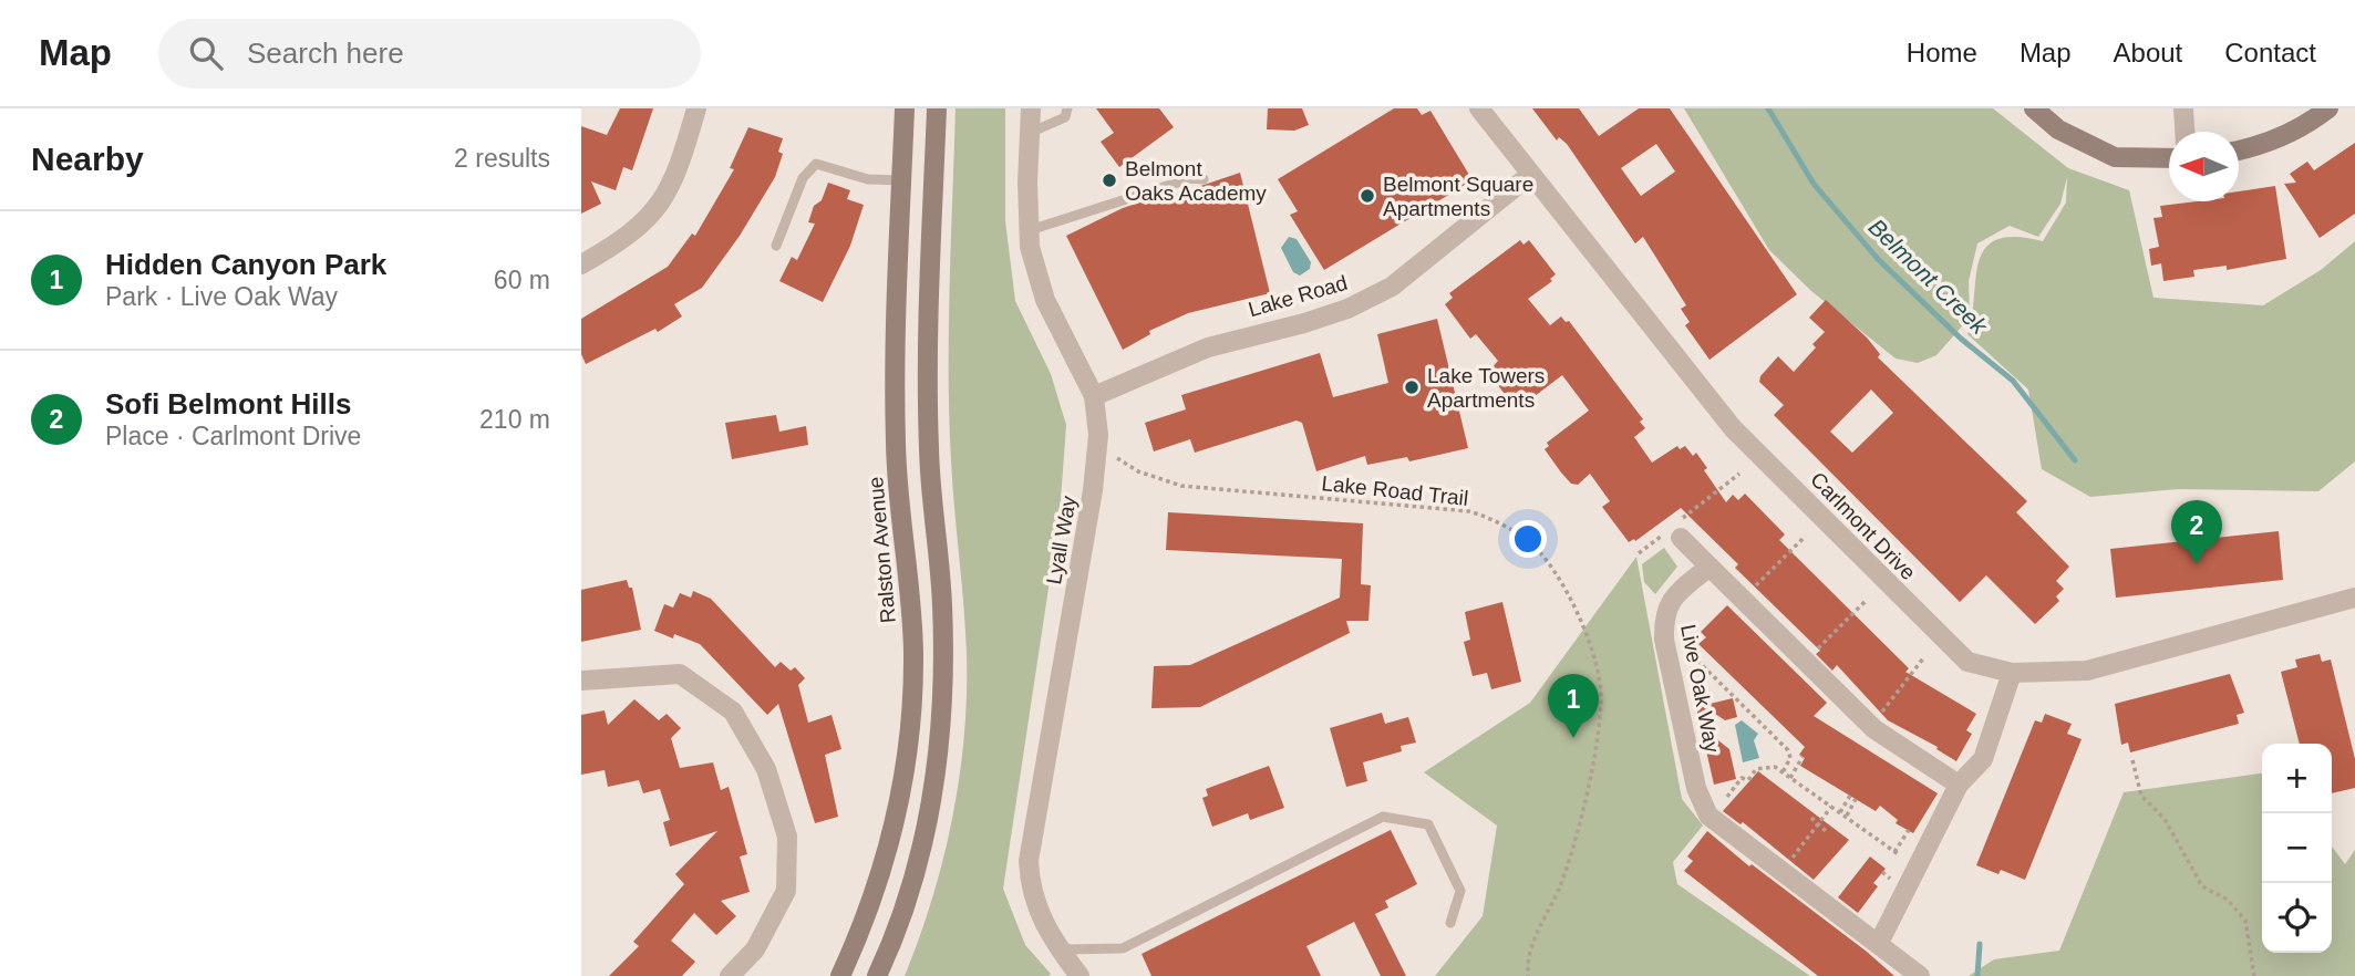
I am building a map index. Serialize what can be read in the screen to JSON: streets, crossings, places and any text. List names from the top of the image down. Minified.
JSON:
{"streets":{"main road":["Ralston Avenue"],"street":["Lake Road","Carlmont Drive","Lyall Way","Live Oak Way"],"path":["Lake Road Trail"]},"crossings":[["Lake Road","Carlmont Drive"],["Lake Road","Lyall Way"]],"water":["Belmont Creek"],"places":["Belmont Oaks Academy","Belmont Square Apartments","Lake Towers Apartments"],"north":"left","page":{"header":"Map","search":"Search here","nav":["Home","Map","About","Contact"],"heading":["Nearby","2 results"],"list":[{"mark":"1","name":"Hidden Canyon Park","note":"Park · Live Oak Way","value":"60 m"},{"mark":"2","name":"Sofi Belmont Hills","note":"Place · Carlmont Drive","value":"210 m"}],"pins":["2","1"],"map_buttons":["+","−"]}}
